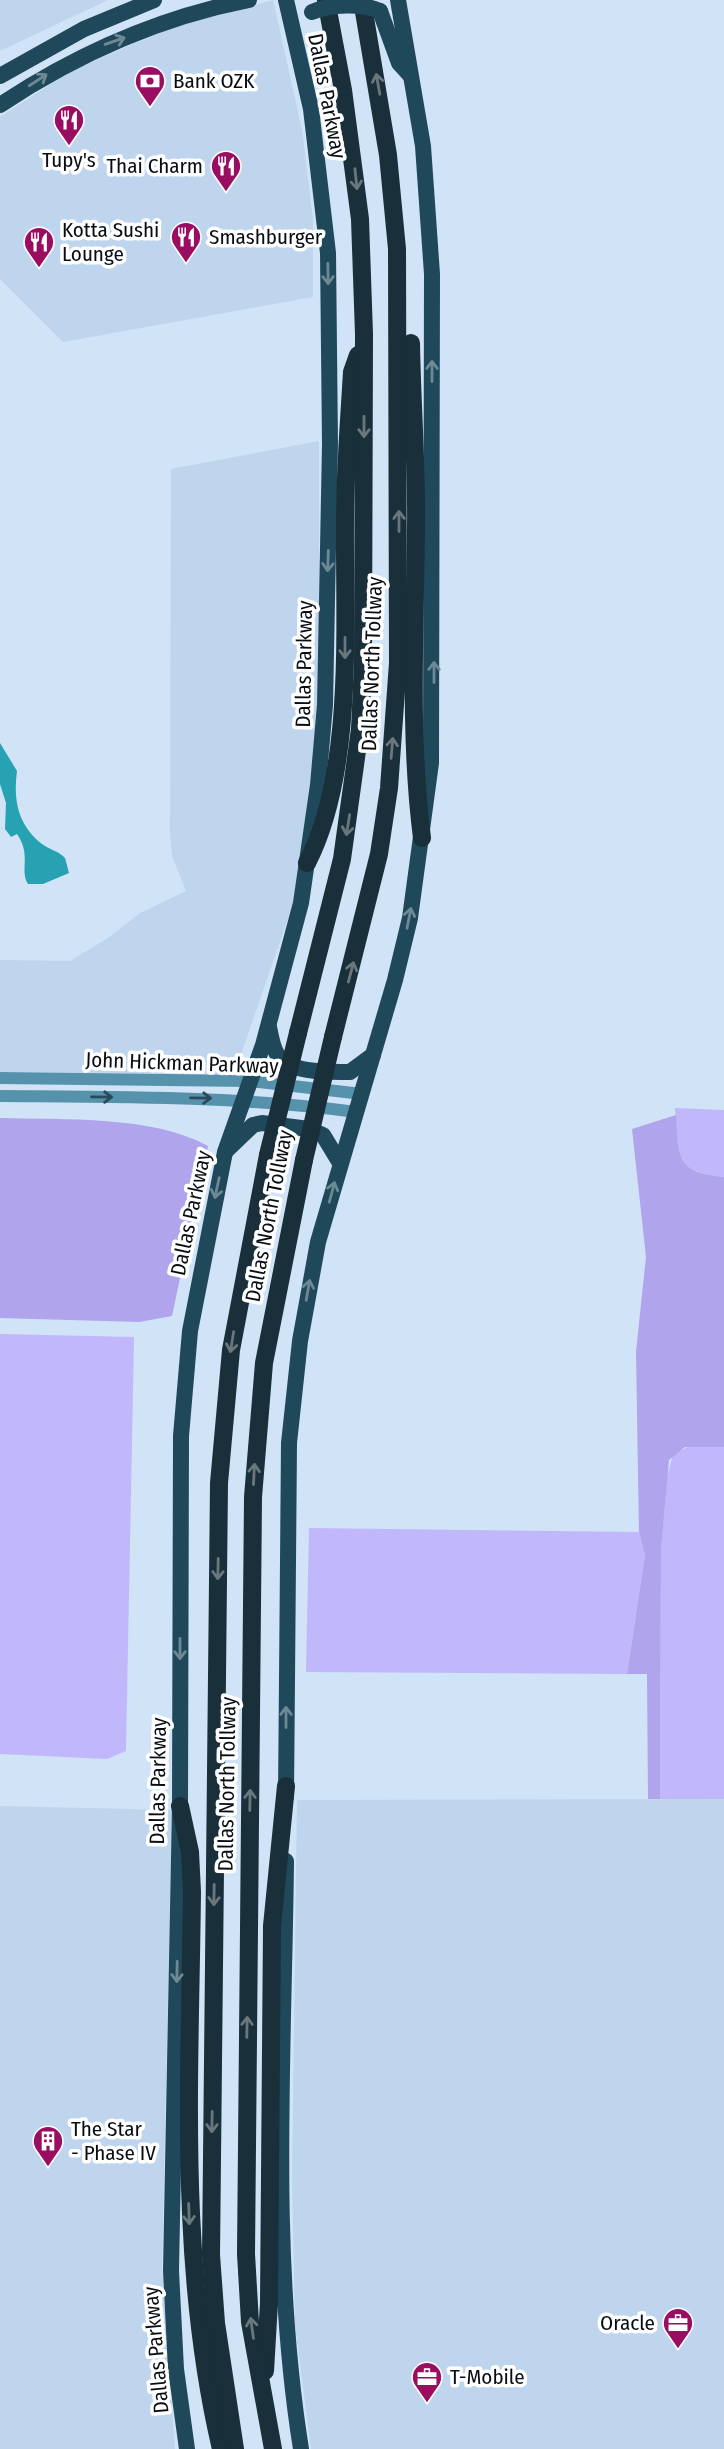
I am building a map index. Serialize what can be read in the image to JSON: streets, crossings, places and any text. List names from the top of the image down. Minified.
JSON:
{"streets":{"highway":["Dallas North Tollway"],"main road":["Dallas Parkway"],"street":["John Hickman Parkway"]},"crossings":[["Dallas Parkway","John Hickman Parkway"]],"places":{"bank":["Bank OZK"],"restaurant":["Tupy's","Thai Charm","Smashburger","Kotta Sushi Lounge"],"building":["The Star - Phase IV"],"office":["Oracle","T-Mobile"]}}
